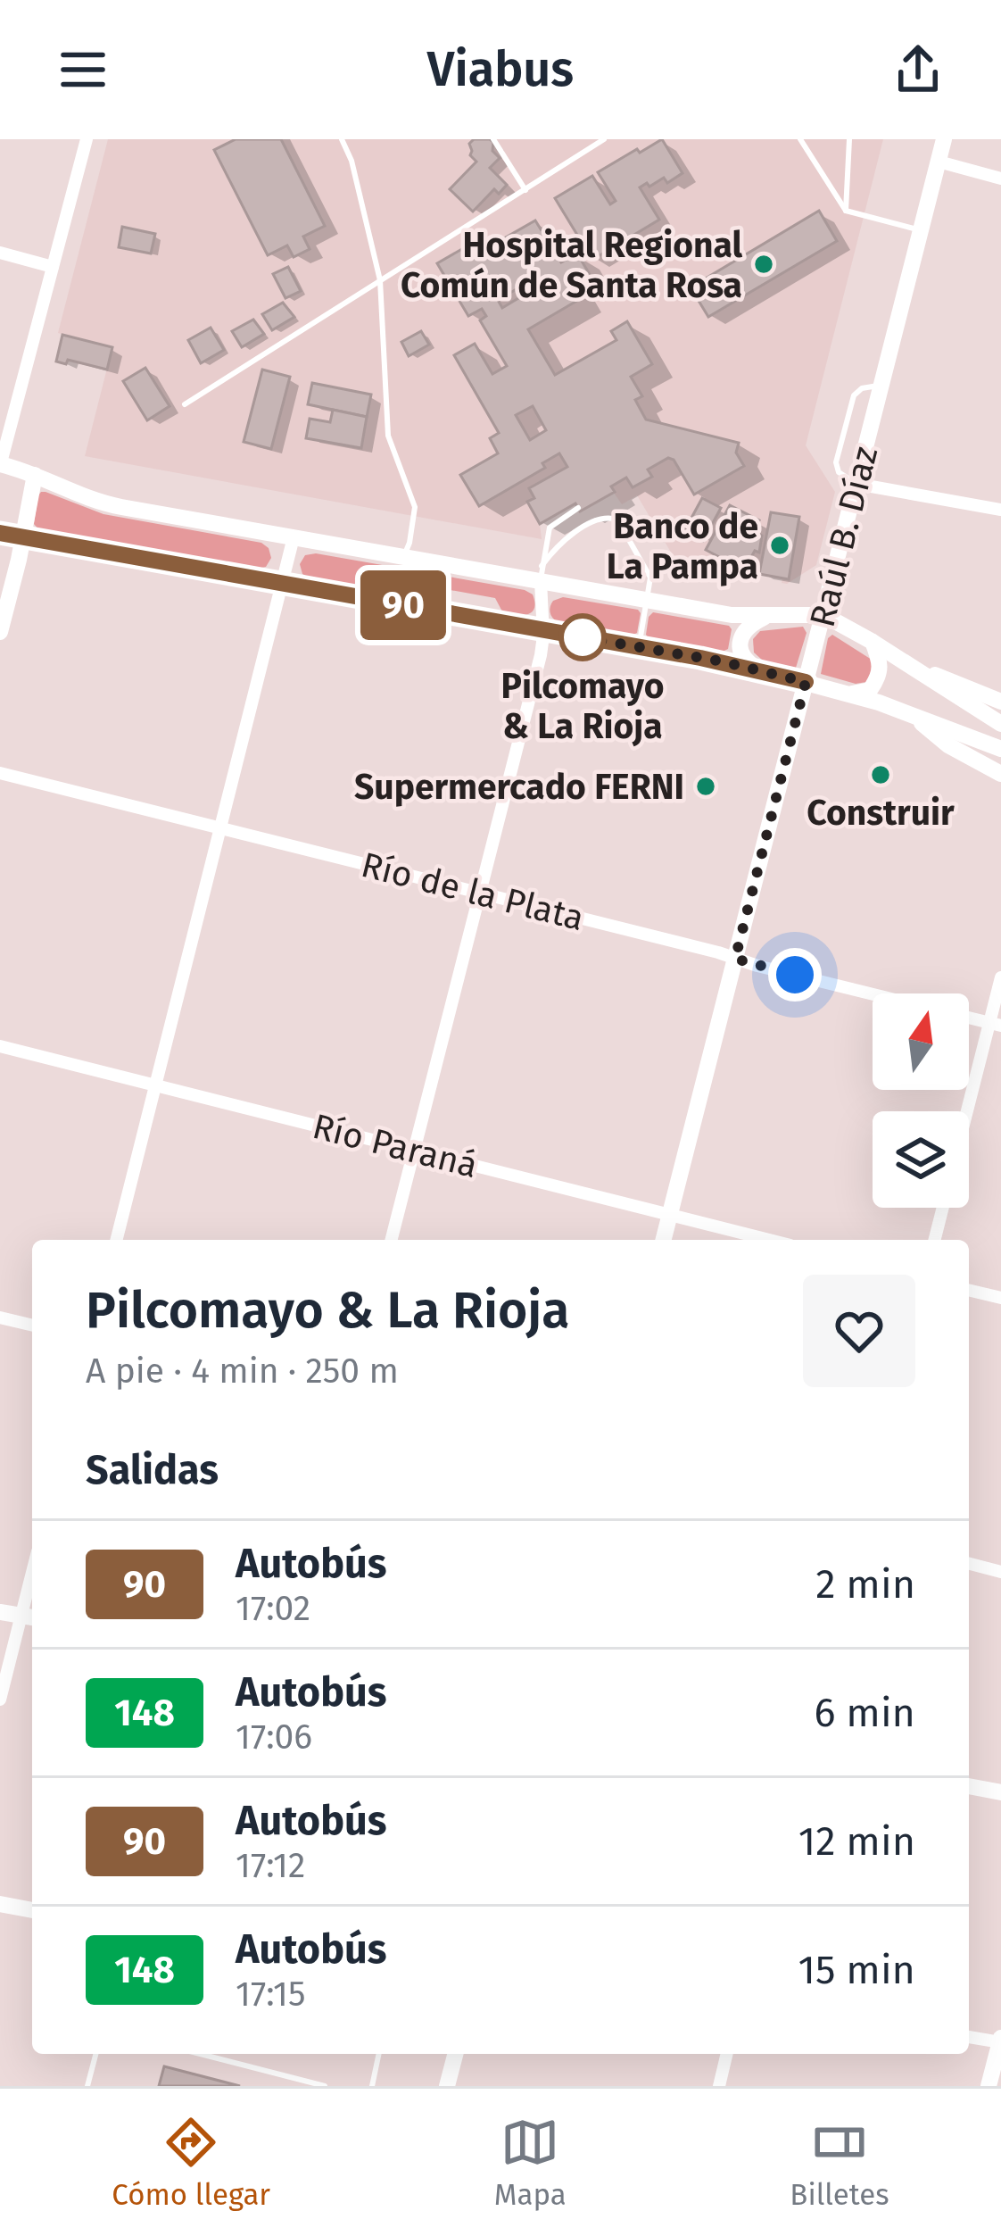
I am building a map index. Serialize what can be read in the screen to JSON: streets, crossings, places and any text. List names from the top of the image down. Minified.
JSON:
{"streets":{"main road":["Raúl B. Díaz"],"street":["Río de la Plata","Río Paraná"]},"crossings":[["Raúl B. Díaz","Río de la Plata"],["Raúl B. Díaz","Río Paraná"]],"places":["Hospital Regional Común de Santa Rosa","Banco de La Pampa","Pilcomayo & La Rioja","Construir","Supermercado FERNI"],"lines":["bus line 90"],"north":"top","page":{"header":"Viabus","on_map":"90","heading":[["Pilcomayo & La Rioja","A pie · 4 min · 250 m"],"Salidas"],"list":[{"mark":"90","name":"Autobús","note":"17:02","value":"2 min"},{"mark":"148","name":"Autobús","note":"17:06","value":"6 min"},{"mark":"90","name":"Autobús","note":"17:12","value":"12 min"},{"mark":"148","name":"Autobús","note":"17:15","value":"15 min"}],"tabs":["Cómo llegar","Mapa","Billetes"]}}
